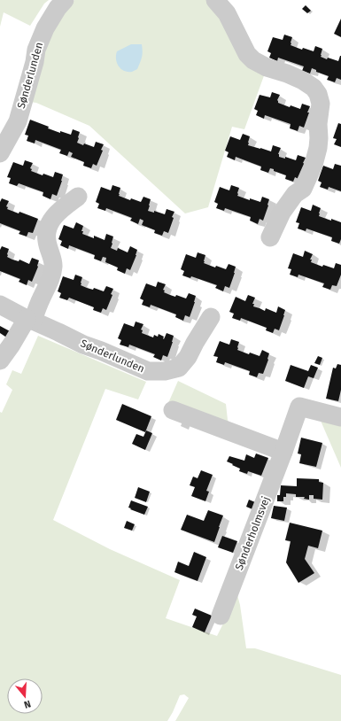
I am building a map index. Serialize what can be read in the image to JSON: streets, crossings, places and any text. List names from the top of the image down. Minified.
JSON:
{"streets":{"street":["Sønderlunden","Sønderholmsvej"]},"north":"bottom"}
